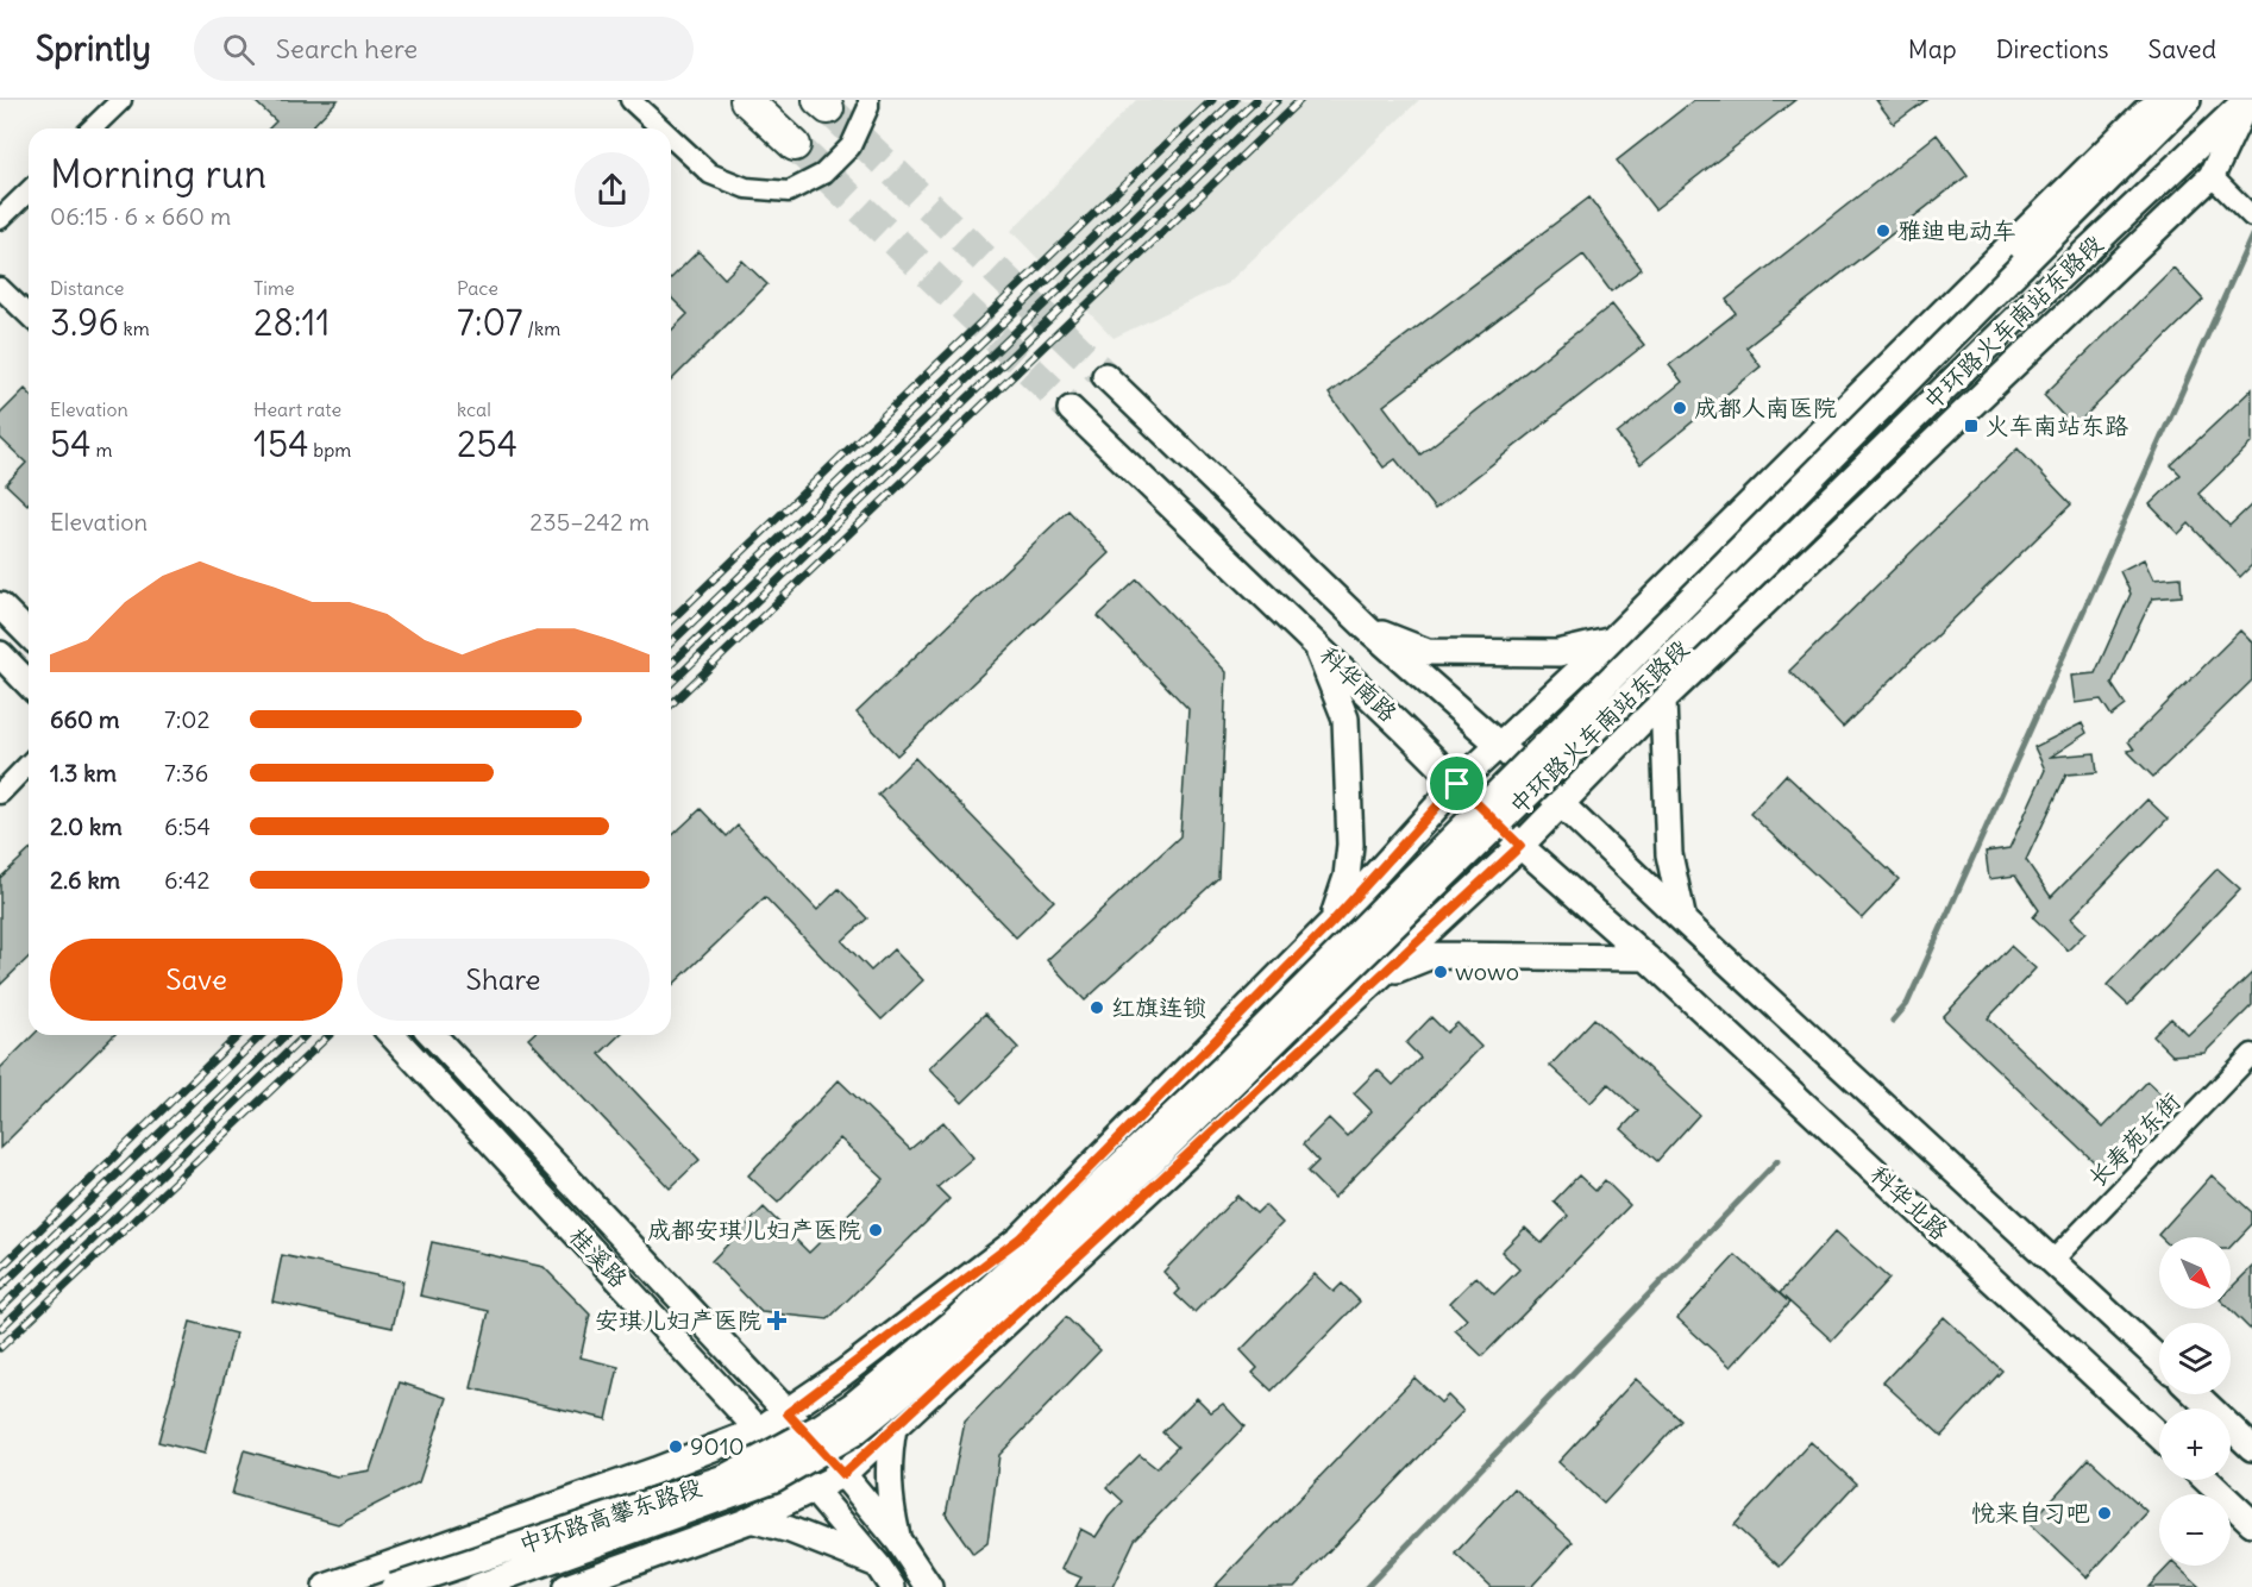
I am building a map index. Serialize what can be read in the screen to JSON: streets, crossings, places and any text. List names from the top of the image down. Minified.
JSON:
{"streets":{"main road":["中环路火车南站东路段","科华南路","科华北路","桂溪路","中环路高攀东路段"],"street":["长寿苑东街"]},"crossings":[["中环路火车南站东路段","中环路高攀东路段"],["科华南路","科华北路"]],"places":{"other":["雅迪电动车","成都人南医院","wowo","红旗连锁","成都安琪儿妇产医院","9010","悦来自习吧"],"transit":["火车南站东路"],"health":["安琪儿妇产医院"]},"north":"bottom right","page":{"header":"Sprintly","search":"Search here","nav":["Map","Directions","Saved"],"heading":["Morning run","06:15 · 6 × 660 m"],"stats":[["Distance","3.96 km"],["Time","28:11"],["Pace","7:07 /km"],["Elevation","54 m"],["Heart rate","154 bpm"],["kcal","254"]],"chart":["Elevation","235–242 m"],"list":[{"name":"660 m","note":"7:02"},{"name":"1.3 km","note":"7:36"},{"name":"2.0 km","note":"6:54"},{"name":"2.6 km","note":"6:42"}],"buttons":["Save","Share"],"map_buttons":["+","−"]}}
